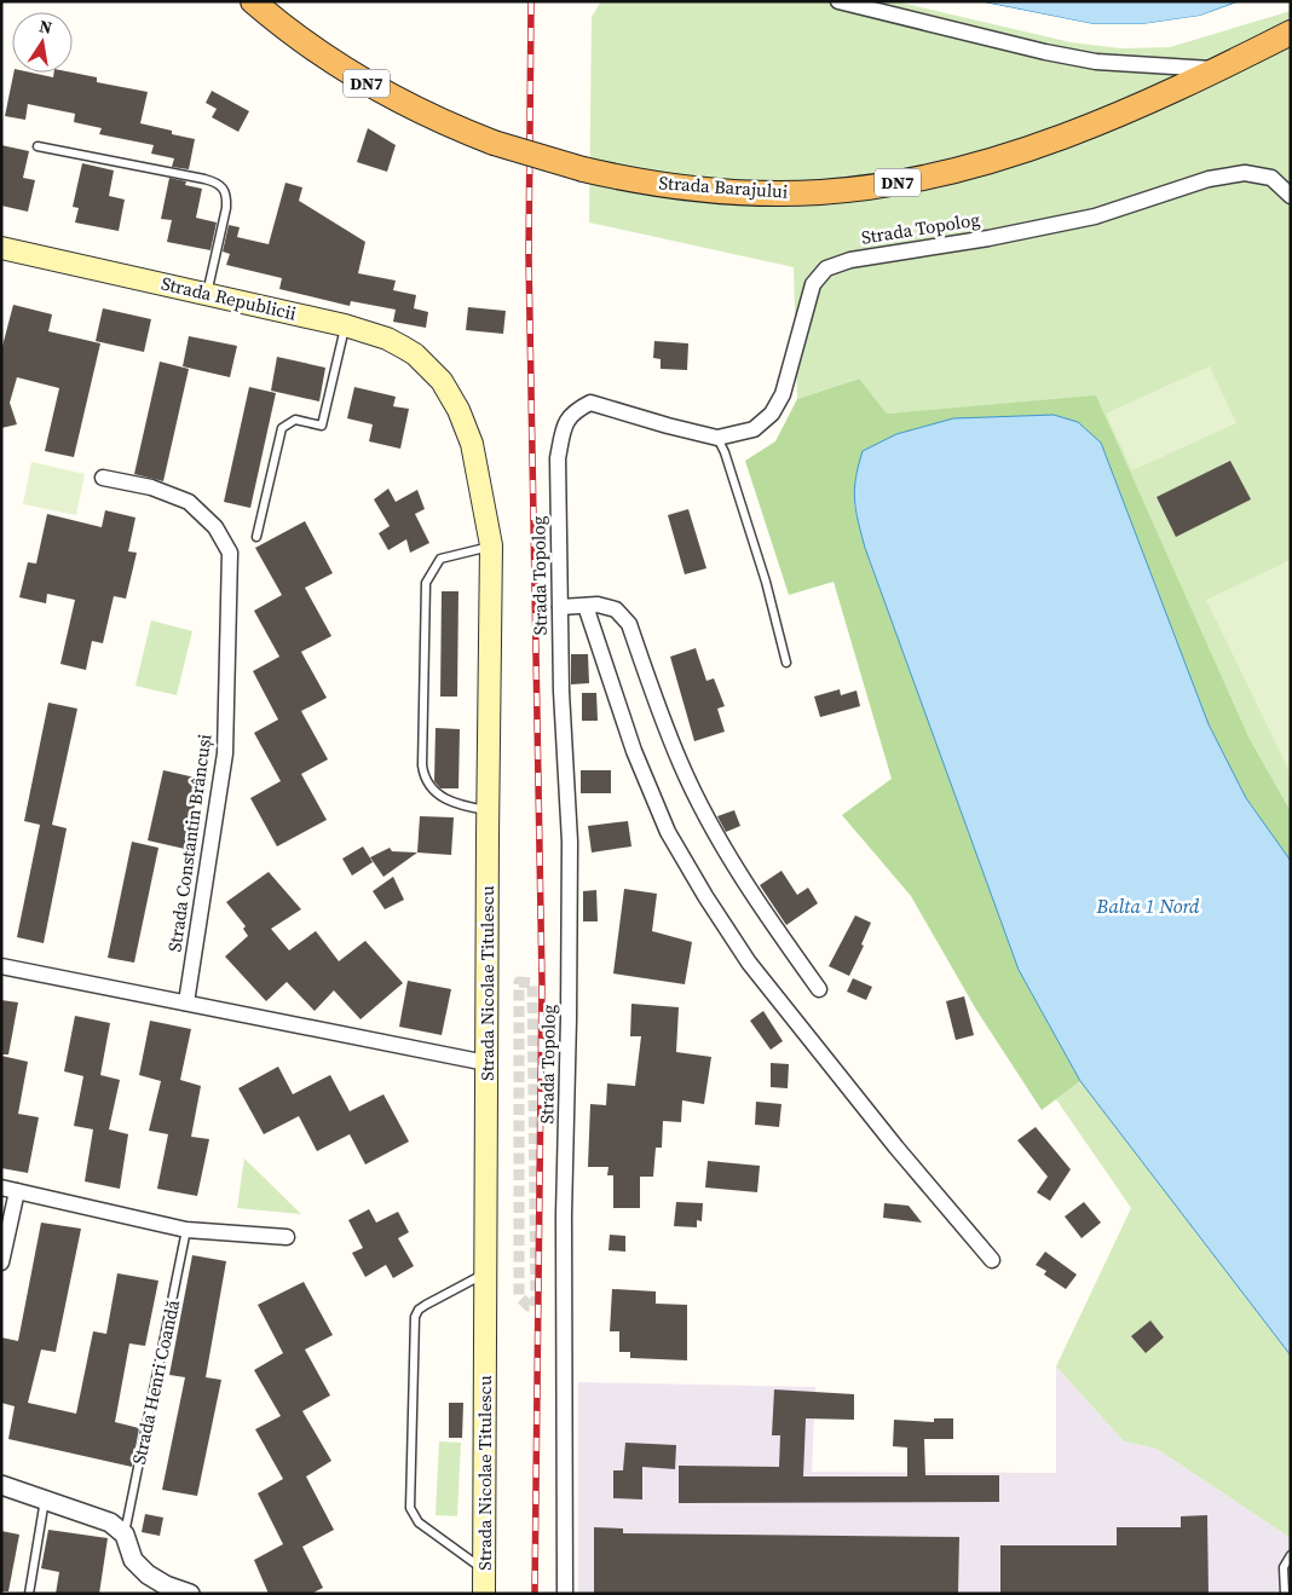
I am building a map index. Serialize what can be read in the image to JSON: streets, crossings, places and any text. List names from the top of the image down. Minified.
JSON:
{"streets":{"highway":["DN7","Strada Barajului"],"main road":["Strada Republicii","Strada Nicolae Titulescu"],"street":["Strada Topolog","Strada Constantin Brâncuși"],"lane":["Strada Henri Coandă"]},"crossings":[["Strada Republicii","Strada Nicolae Titulescu"]],"water":["Balta 1 Nord"],"north":"top"}
